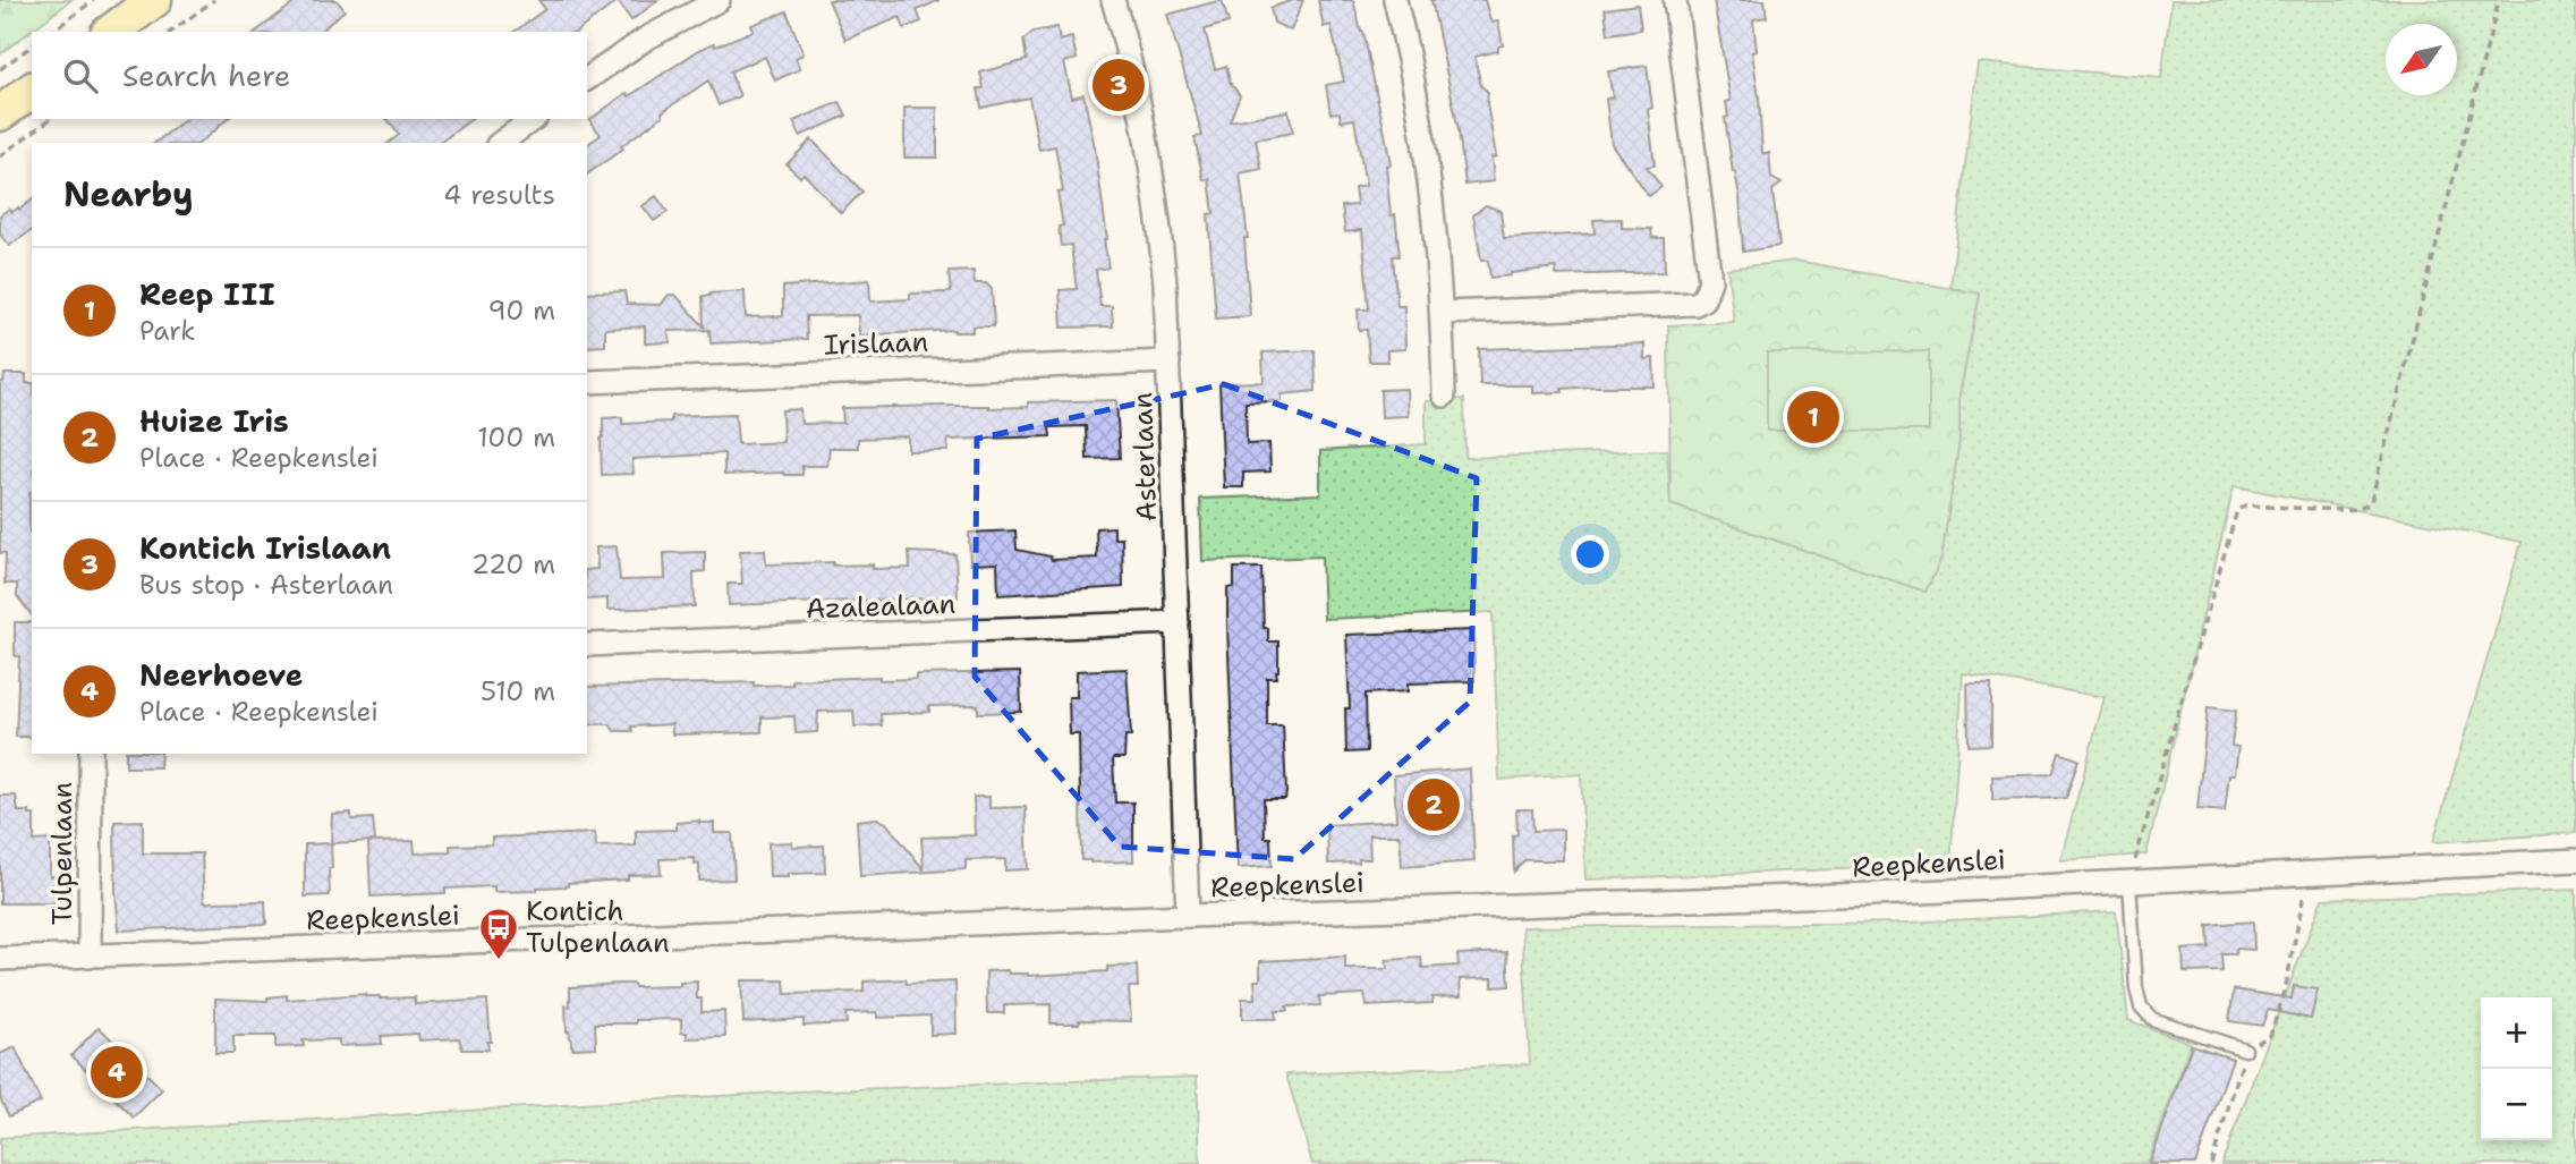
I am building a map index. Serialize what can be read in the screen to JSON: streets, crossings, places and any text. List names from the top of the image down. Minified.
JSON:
{"streets":{"street":["Irislaan","Asterlaan","Azalealaan","Tulpenlaan","Reepkenslei"]},"crossings":[["Irislaan","Asterlaan"],["Asterlaan","Azalealaan"],["Asterlaan","Reepkenslei"],["Tulpenlaan","Reepkenslei"]],"places":{"bus stop":["Kontich Tulpenlaan"]},"north":"bottom left","page":{"search":"Search here","pins":["3","1","2","4"],"heading":["Nearby","4 results"],"list":[{"mark":"1","name":"Reep III","note":"Park","value":"90 m"},{"mark":"2","name":"Huize Iris","note":"Place · Reepkenslei","value":"100 m"},{"mark":"3","name":"Kontich Irislaan","note":"Bus stop · Asterlaan","value":"220 m"},{"mark":"4","name":"Neerhoeve","note":"Place · Reepkenslei","value":"510 m"}],"map_buttons":["+","−"]}}
